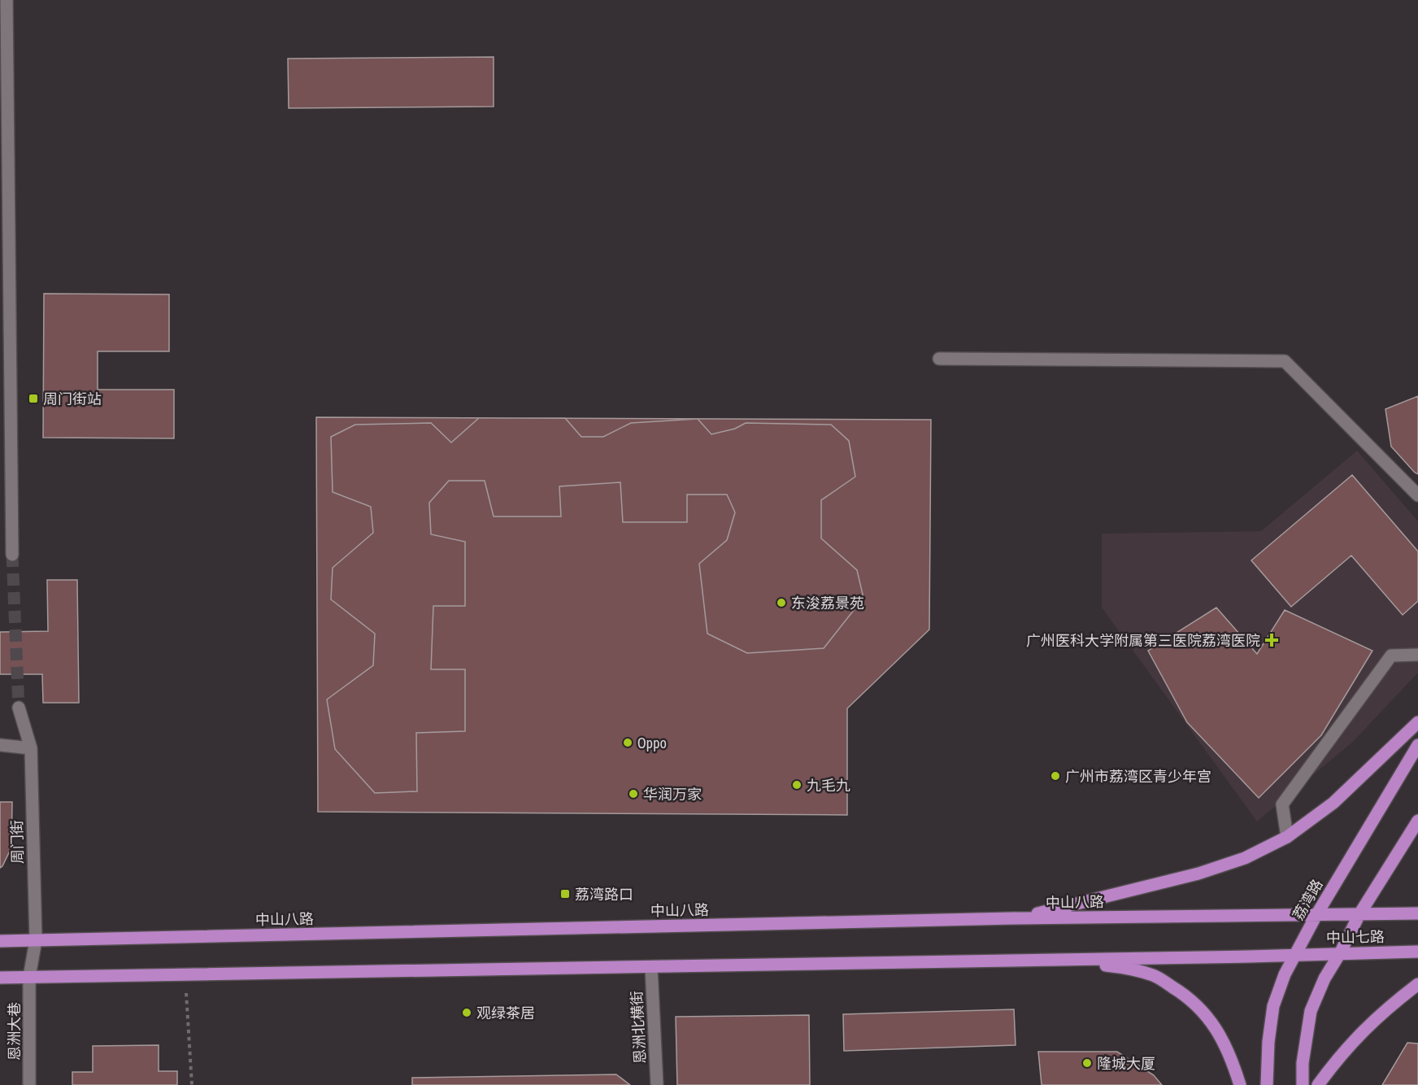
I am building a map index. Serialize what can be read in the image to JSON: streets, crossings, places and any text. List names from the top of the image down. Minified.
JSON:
{"streets":{"main road":["荔湾路","中山八路","中山七路"],"street":["周门街","恩洲北横街","恩洲大巷"]},"crossings":[["周门街","中山八路"],["周门街","恩洲大巷"],["荔湾路","中山八路"],["荔湾路","中山七路"],["中山八路","中山七路"]],"places":{"transit":["周门街站","荔湾路口"],"other":["东浚荔景苑","Oppo","广州市荔湾区青少年宫","九毛九","华润万家","观绿茶居","隆城大厦"],"health":["广州医科大学附属第三医院荔湾医院"]}}
